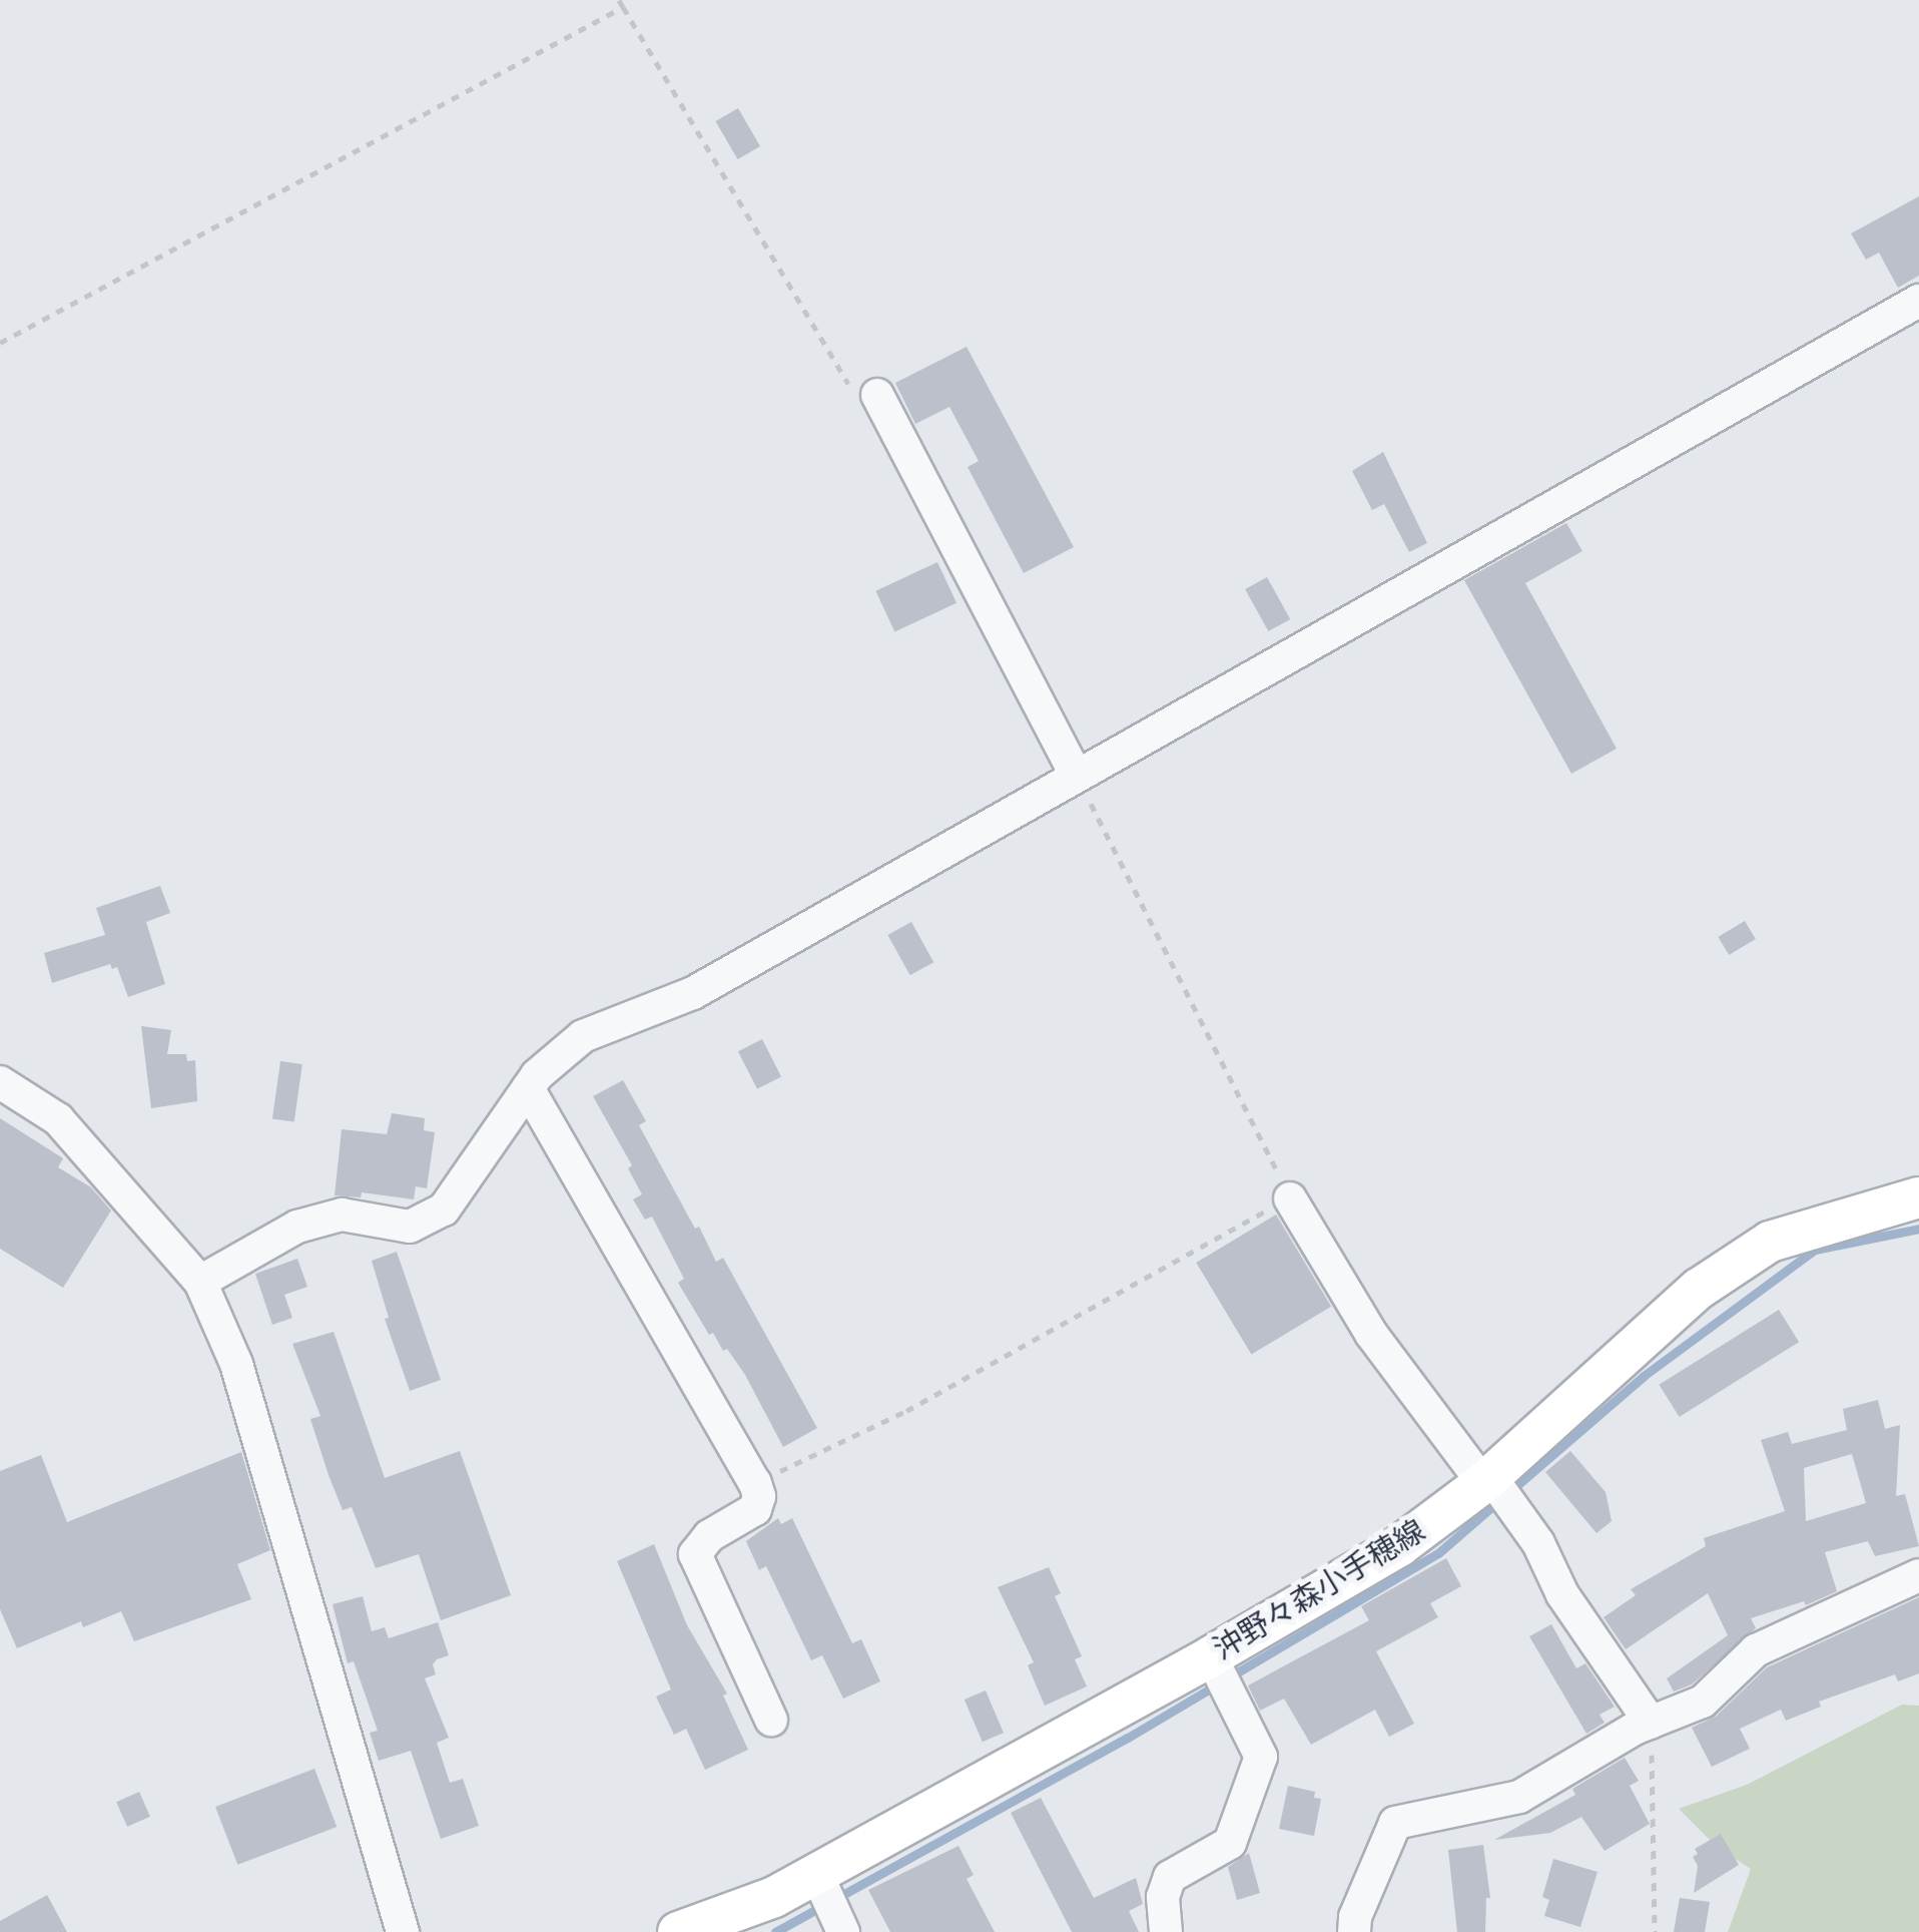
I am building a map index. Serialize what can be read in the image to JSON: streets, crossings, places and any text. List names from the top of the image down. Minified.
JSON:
{"streets":{"main road":["沖野々森小手穂線"]}}
